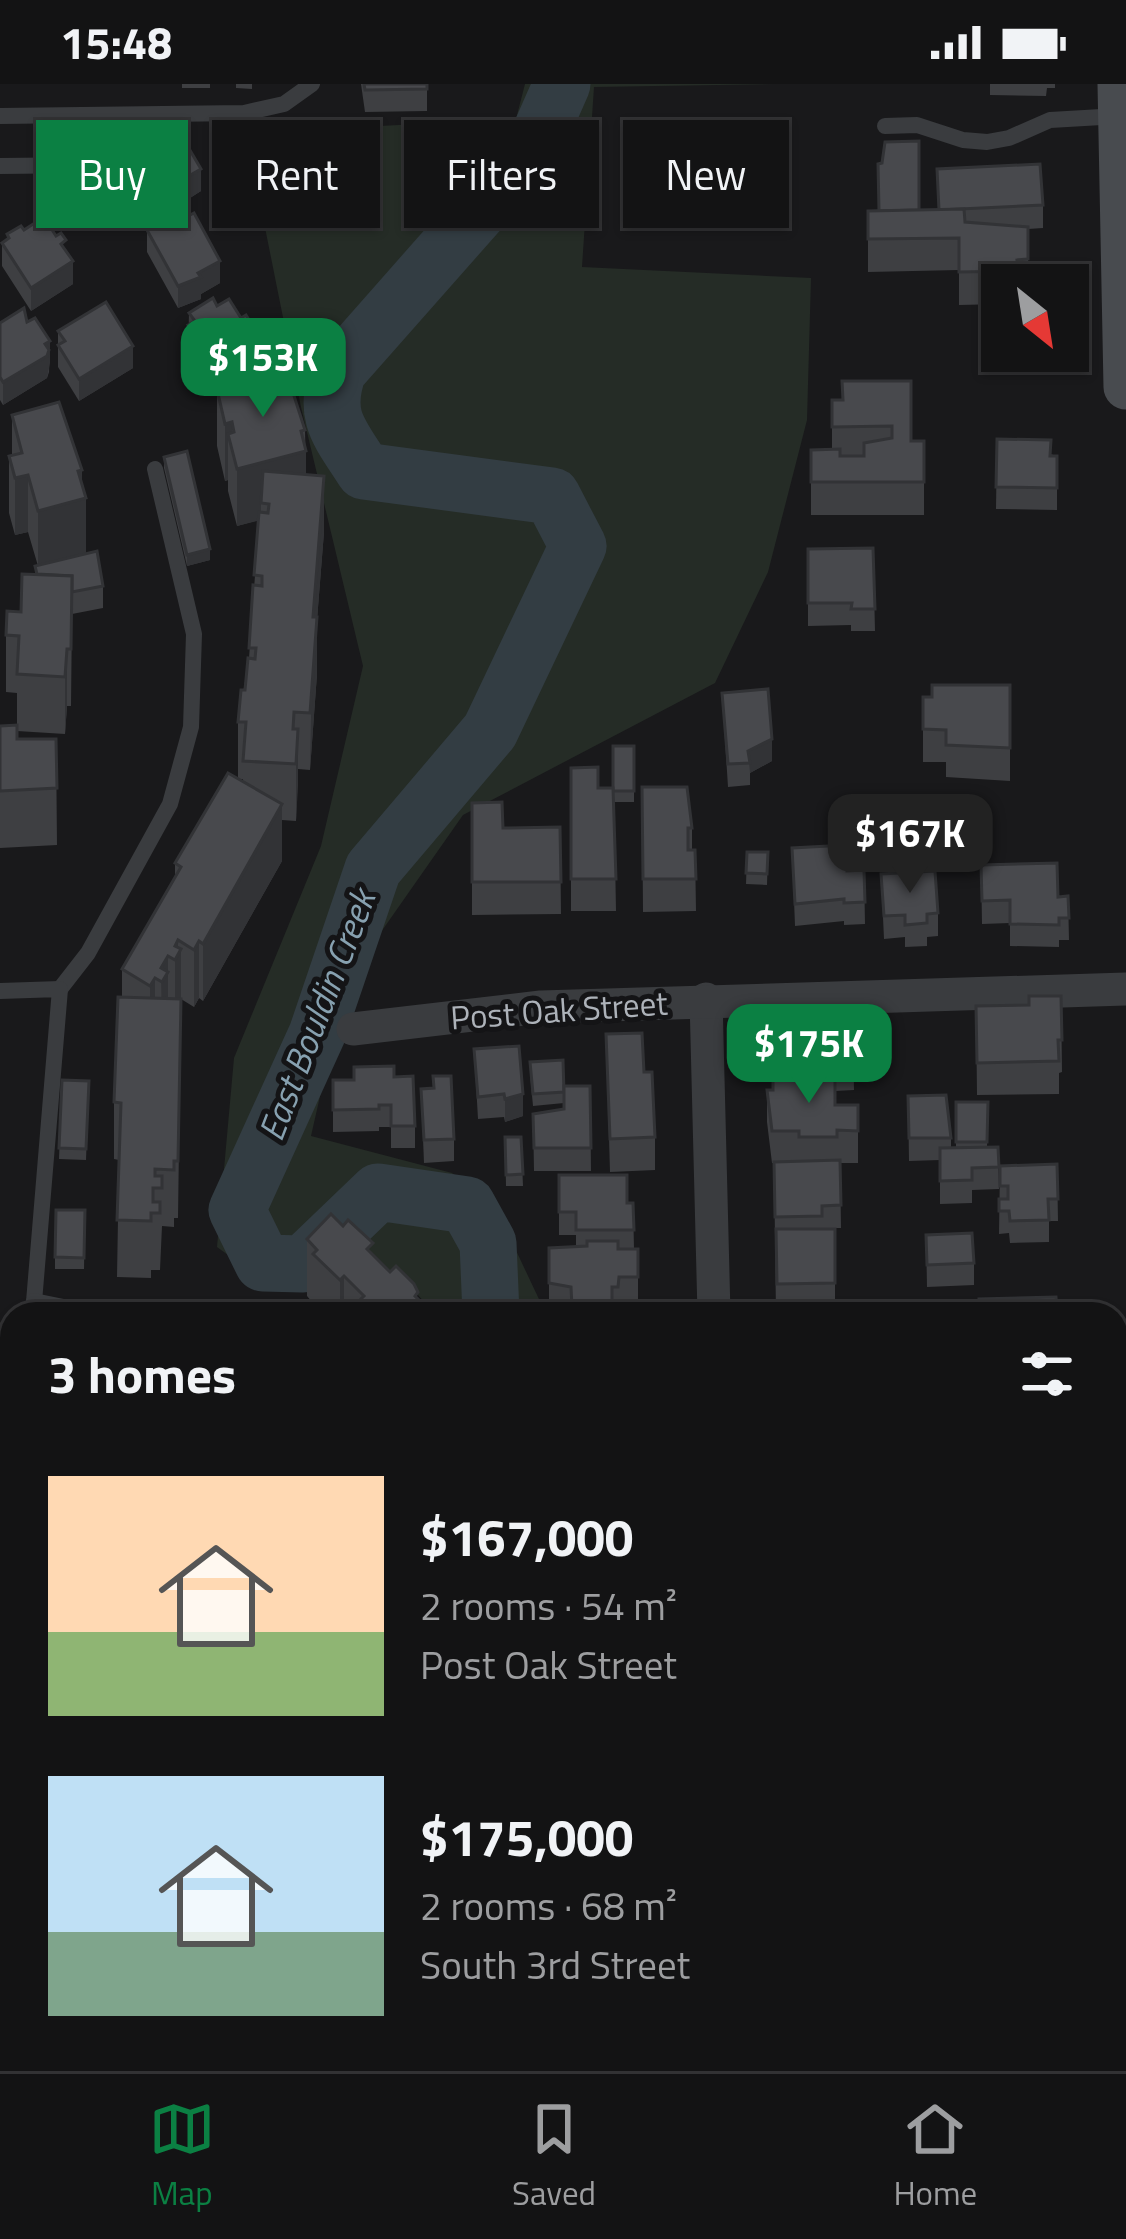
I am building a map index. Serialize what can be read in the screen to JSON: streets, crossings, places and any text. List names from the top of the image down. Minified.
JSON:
{"streets":{"street":["Post Oak Street"]},"water":["East Bouldin Creek"],"north":"bottom right","page":{"status":"15:48","chip":["Buy","Rent","Filters","New"],"price":["$153K","$167K","$175K"],"heading":"3 homes","list":[{"name":"$167,000","note":"2 rooms · 54 m² · Post Oak Street"},{"name":"$175,000","note":"2 rooms · 68 m² · South 3rd Street"}],"tabs":["Map","Saved","Home"]}}
